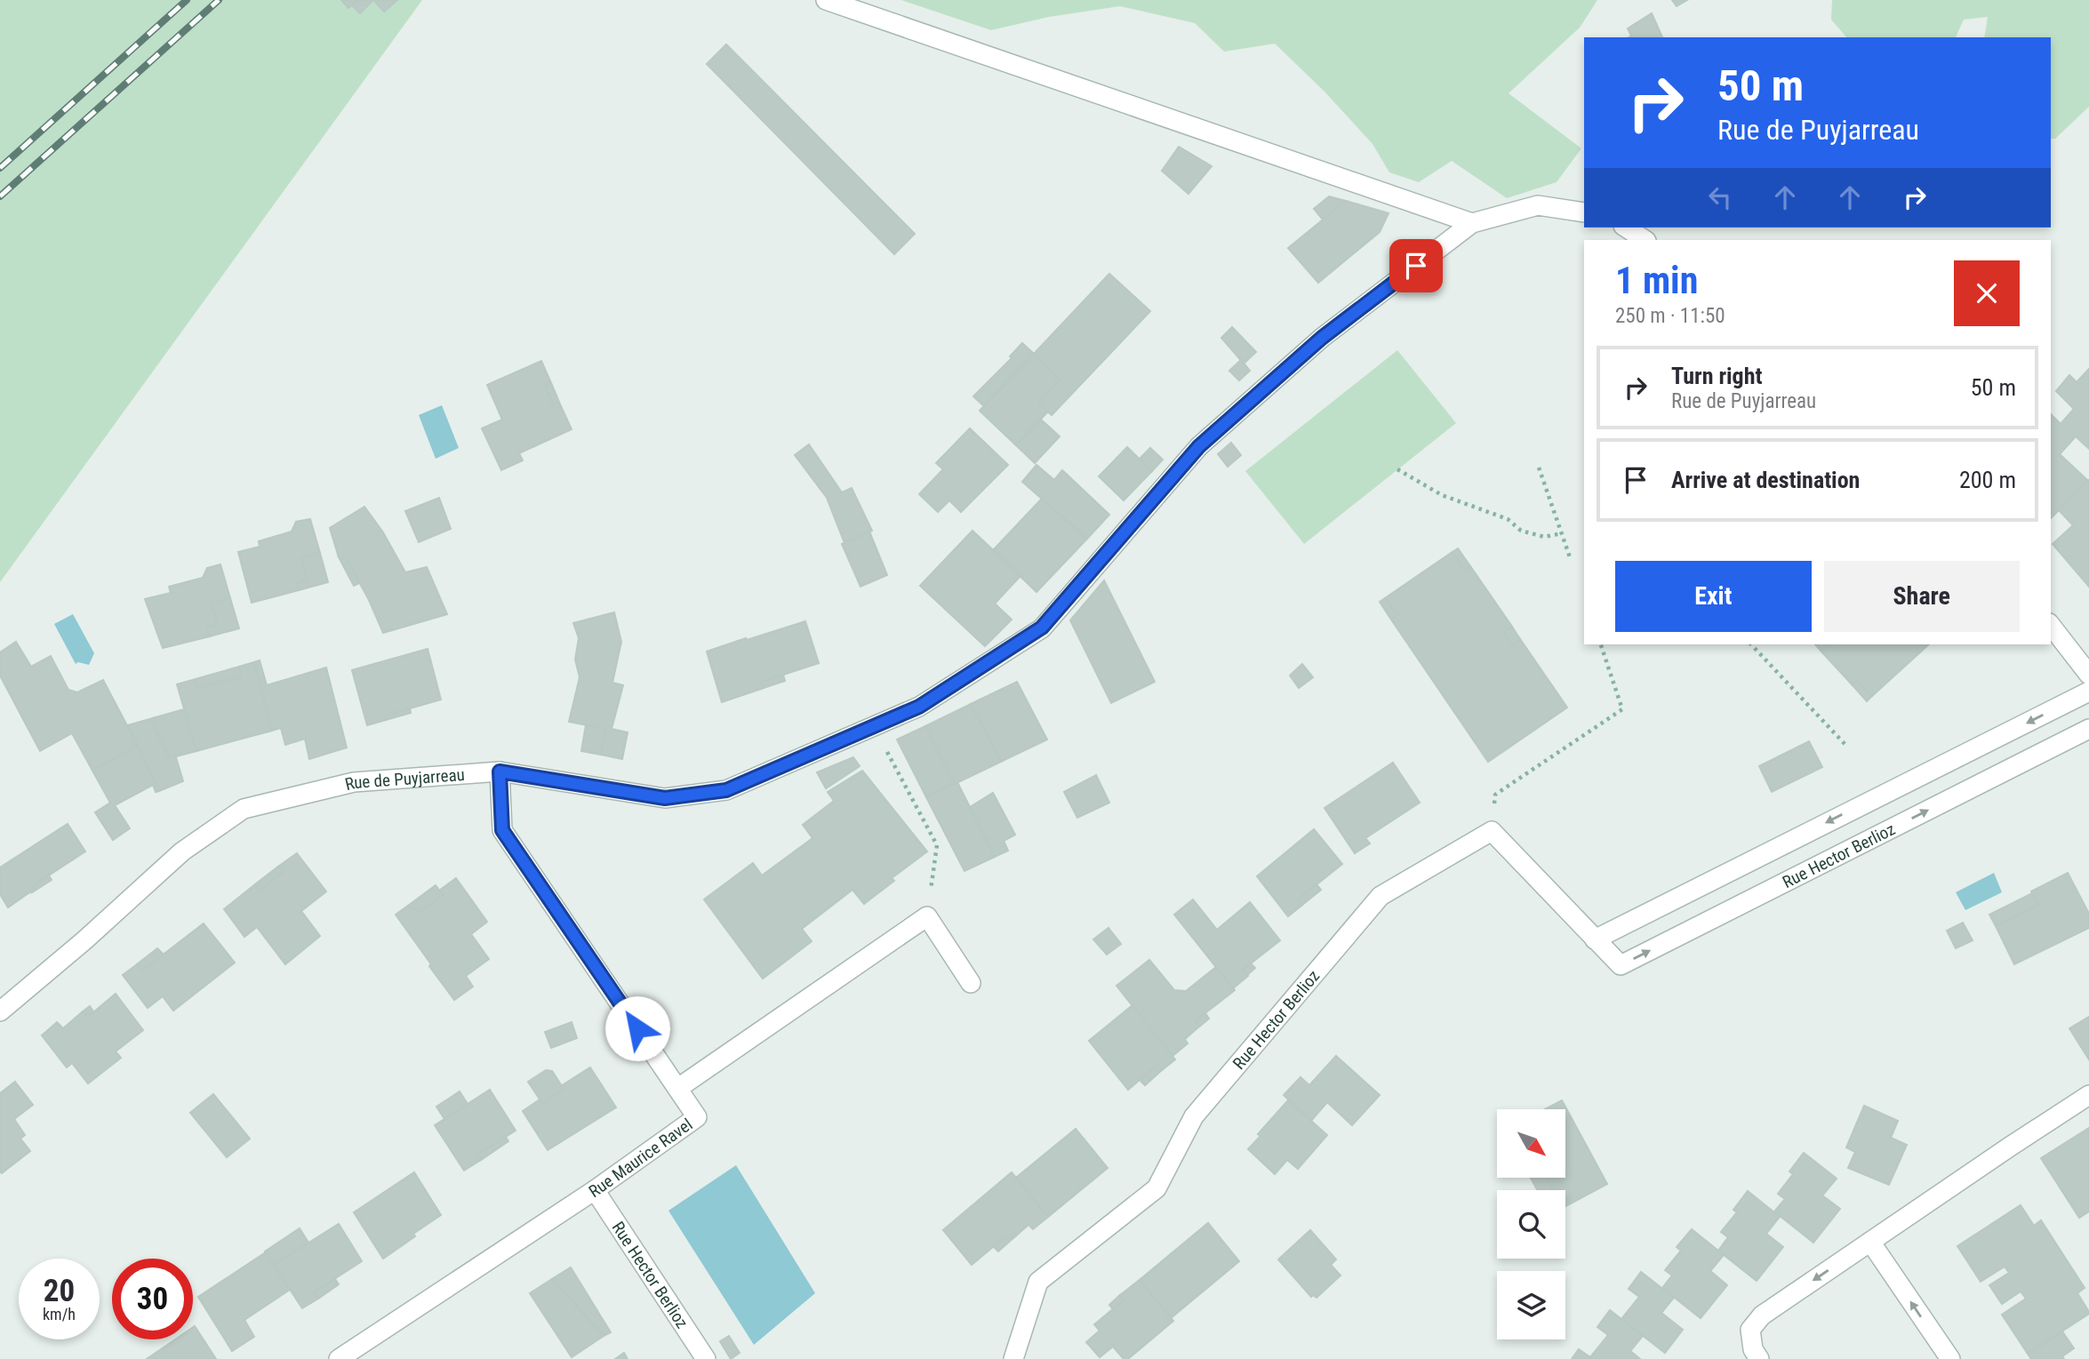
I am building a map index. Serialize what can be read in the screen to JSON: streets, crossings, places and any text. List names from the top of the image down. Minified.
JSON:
{"streets":{"street":["Rue de Puyjarreau","Rue Hector Berlioz","Rue Maurice Ravel"]},"crossings":[["Rue de Puyjarreau","Rue Maurice Ravel"],["Rue Hector Berlioz","Rue Maurice Ravel"]],"north":"bottom right","page":{"turn":["50 m","Rue de Puyjarreau"],"heading":["1 min","250 m · 11:50"],"list":[{"name":"Turn right","note":"Rue de Puyjarreau","value":"50 m"},{"name":"Arrive at destination","value":"200 m"}],"buttons":["Exit","Share"],"speed":"20 km/h","limit":"30"}}
